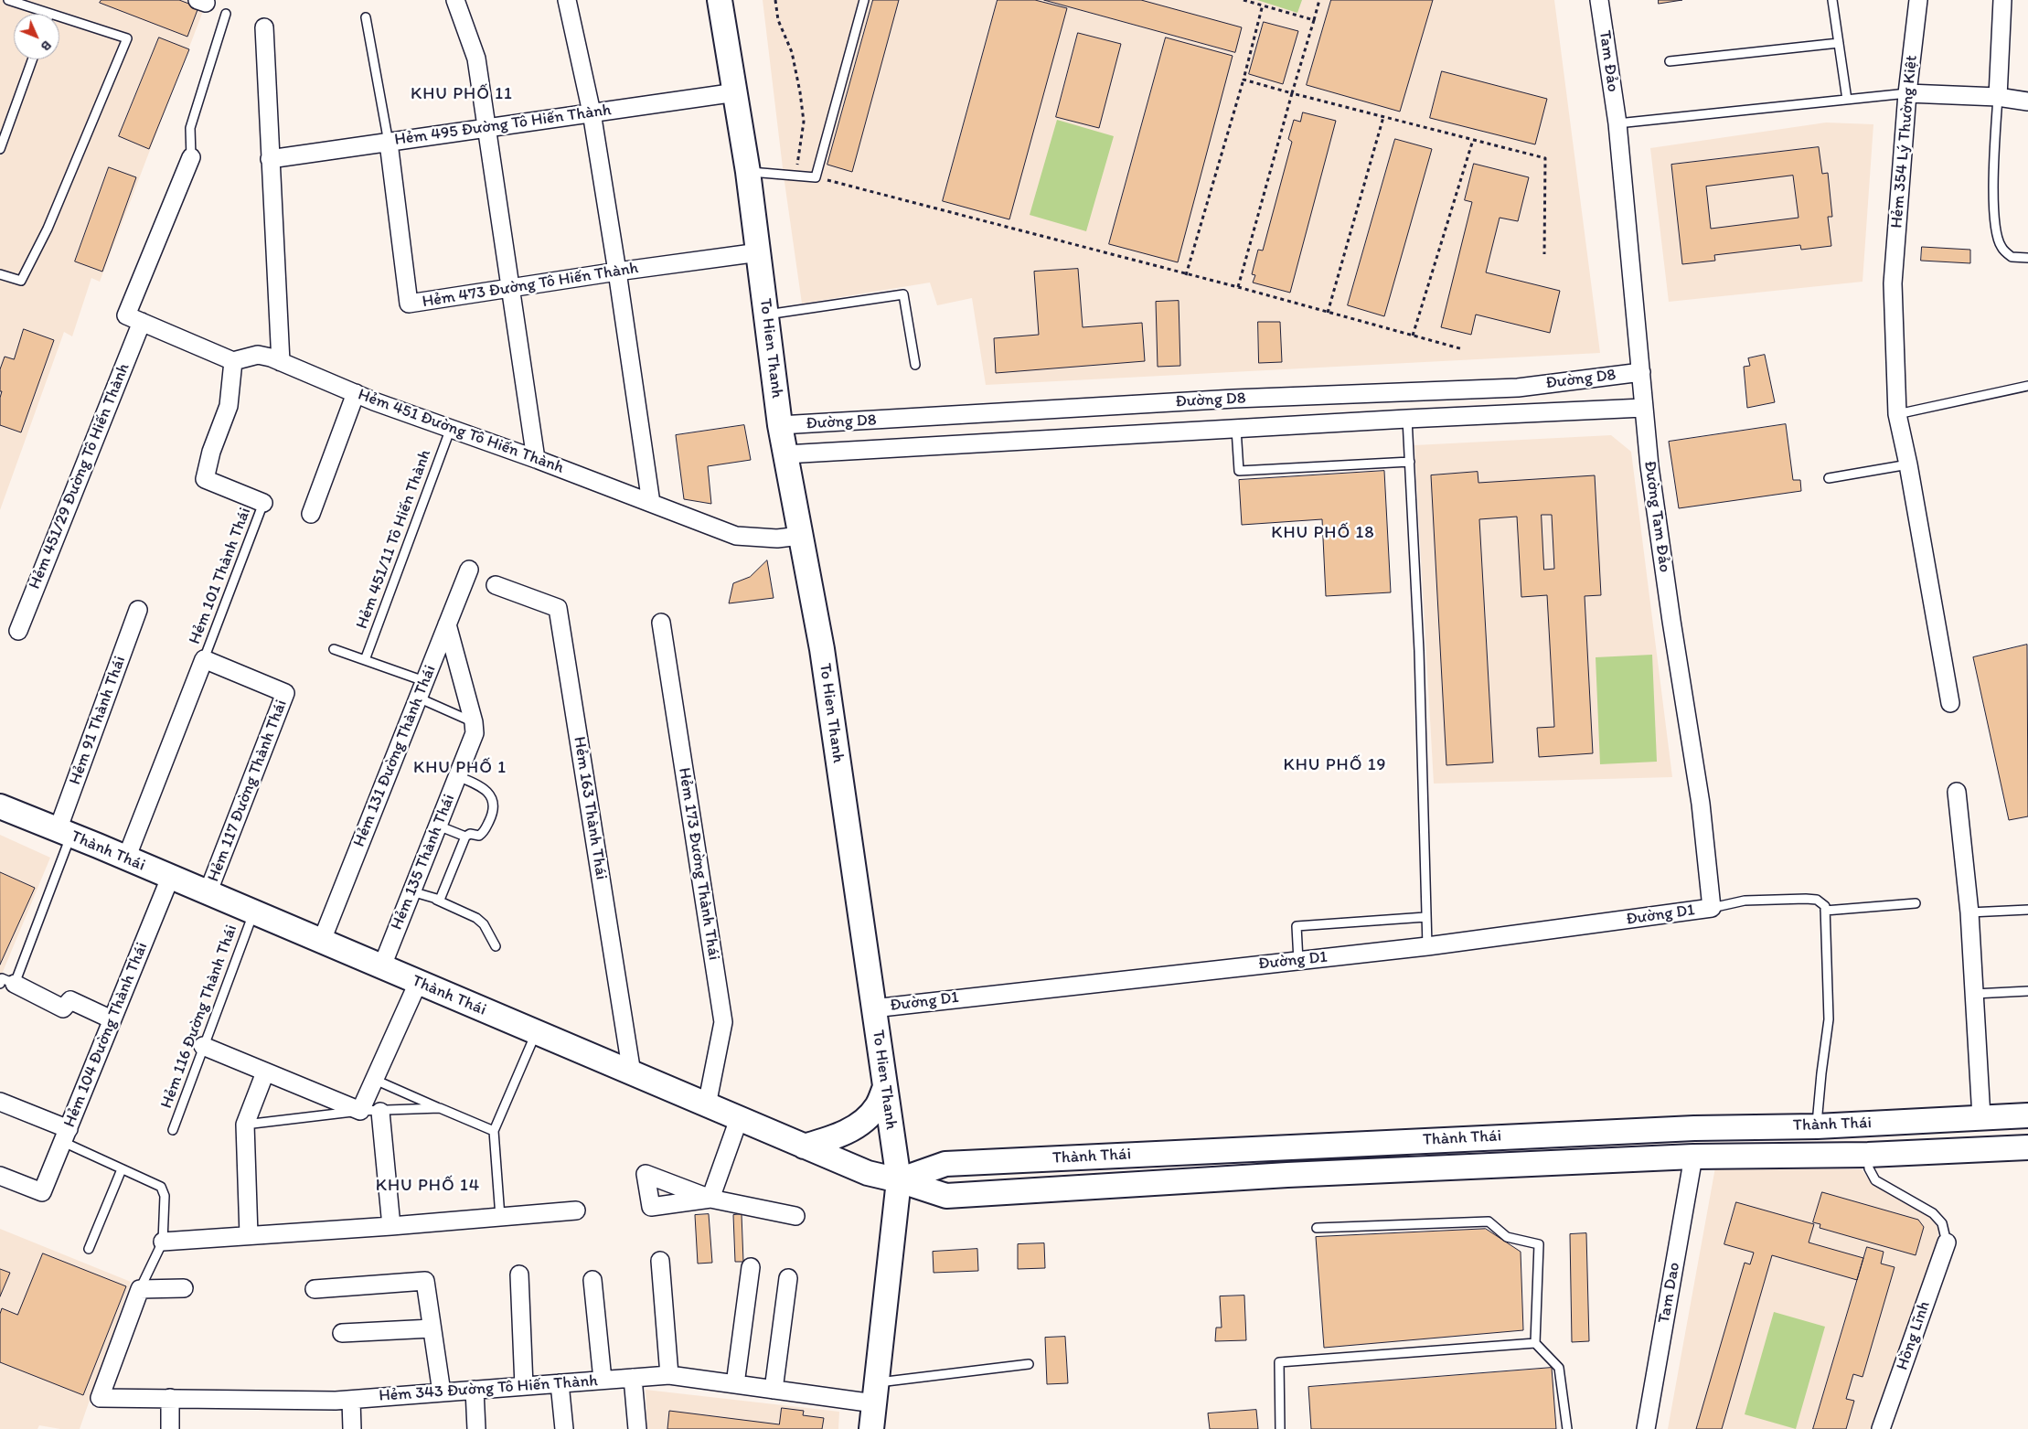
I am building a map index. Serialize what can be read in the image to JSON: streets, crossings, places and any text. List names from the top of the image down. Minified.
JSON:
{"streets":{"main road":["To Hien Thanh","Thành Thái"],"street":["Tam Đảo","Hẻm 495 Đường Tô Hiến Thành","Hẻm 354 Lý Thường Kiệt","Hẻm 473 Đường Tô Hiến Thành","Đường D8","Hẻm 451 Đường Tô Hiến Thành","Hẻm 451/29 Đường Tô Hiến Thành","Đường Tam Đảo","Hẻm 91 Thành Thái","Hẻm 131 Đường Thành Thái","Hẻm 117 Đường Thành Thái","Hẻm 163 Thành Thái","Hẻm 135 Thành Thái","Hẻm 173 Đường Thành Thái","Đường D1","Hẻm 104 Đường Thành Thái","Tam Dao","Hồng Lĩnh","Hẻm 343 Đường Tô Hiến Thành"],"lane":["Hẻm 451/11 Tô Hiến Thành","Hẻm 101 Thành Thái","Hẻm 116 Đường Thành Thái"]},"crossings":[["Tam Đảo","Đường Tam Đảo"],["Hẻm 495 Đường Tô Hiến Thành","Hẻm 473 Đường Tô Hiến Thành"],["Hẻm 495 Đường Tô Hiến Thành","To Hien Thanh"],["Hẻm 473 Đường Tô Hiến Thành","To Hien Thanh"],["To Hien Thanh","Đường D8"],["To Hien Thanh","Hẻm 451 Đường Tô Hiến Thành"],["To Hien Thanh","Thành Thái"],["To Hien Thanh","Đường D1"],["To Hien Thanh","Hẻm 343 Đường Tô Hiến Thành"],["Đường D8","Đường Tam Đảo"],["Hẻm 451 Đường Tô Hiến Thành","Hẻm 451/11 Tô Hiến Thành"],["Đường Tam Đảo","Đường D1"],["Hẻm 101 Thành Thái","Hẻm 117 Đường Thành Thái"],["Hẻm 91 Thành Thái","Thành Thái"],["Hẻm 131 Đường Thành Thái","Thành Thái"],["Hẻm 131 Đường Thành Thái","Hẻm 135 Thành Thái"],["Hẻm 117 Đường Thành Thái","Thành Thái"],["Hẻm 163 Thành Thái","Thành Thái"],["Thành Thái","Hẻm 135 Thành Thái"],["Thành Thái","Hẻm 173 Đường Thành Thái"],["Thành Thái","Hẻm 116 Đường Thành Thái"],["Thành Thái","Hẻm 104 Đường Thành Thái"],["Thành Thái","Tam Dao"]],"districts":["KHU PHỐ 11","KHU PHỐ 18","KHU PHỐ 19","KHU PHỐ 1","KHU PHỐ 14"],"north":"bottom right"}
